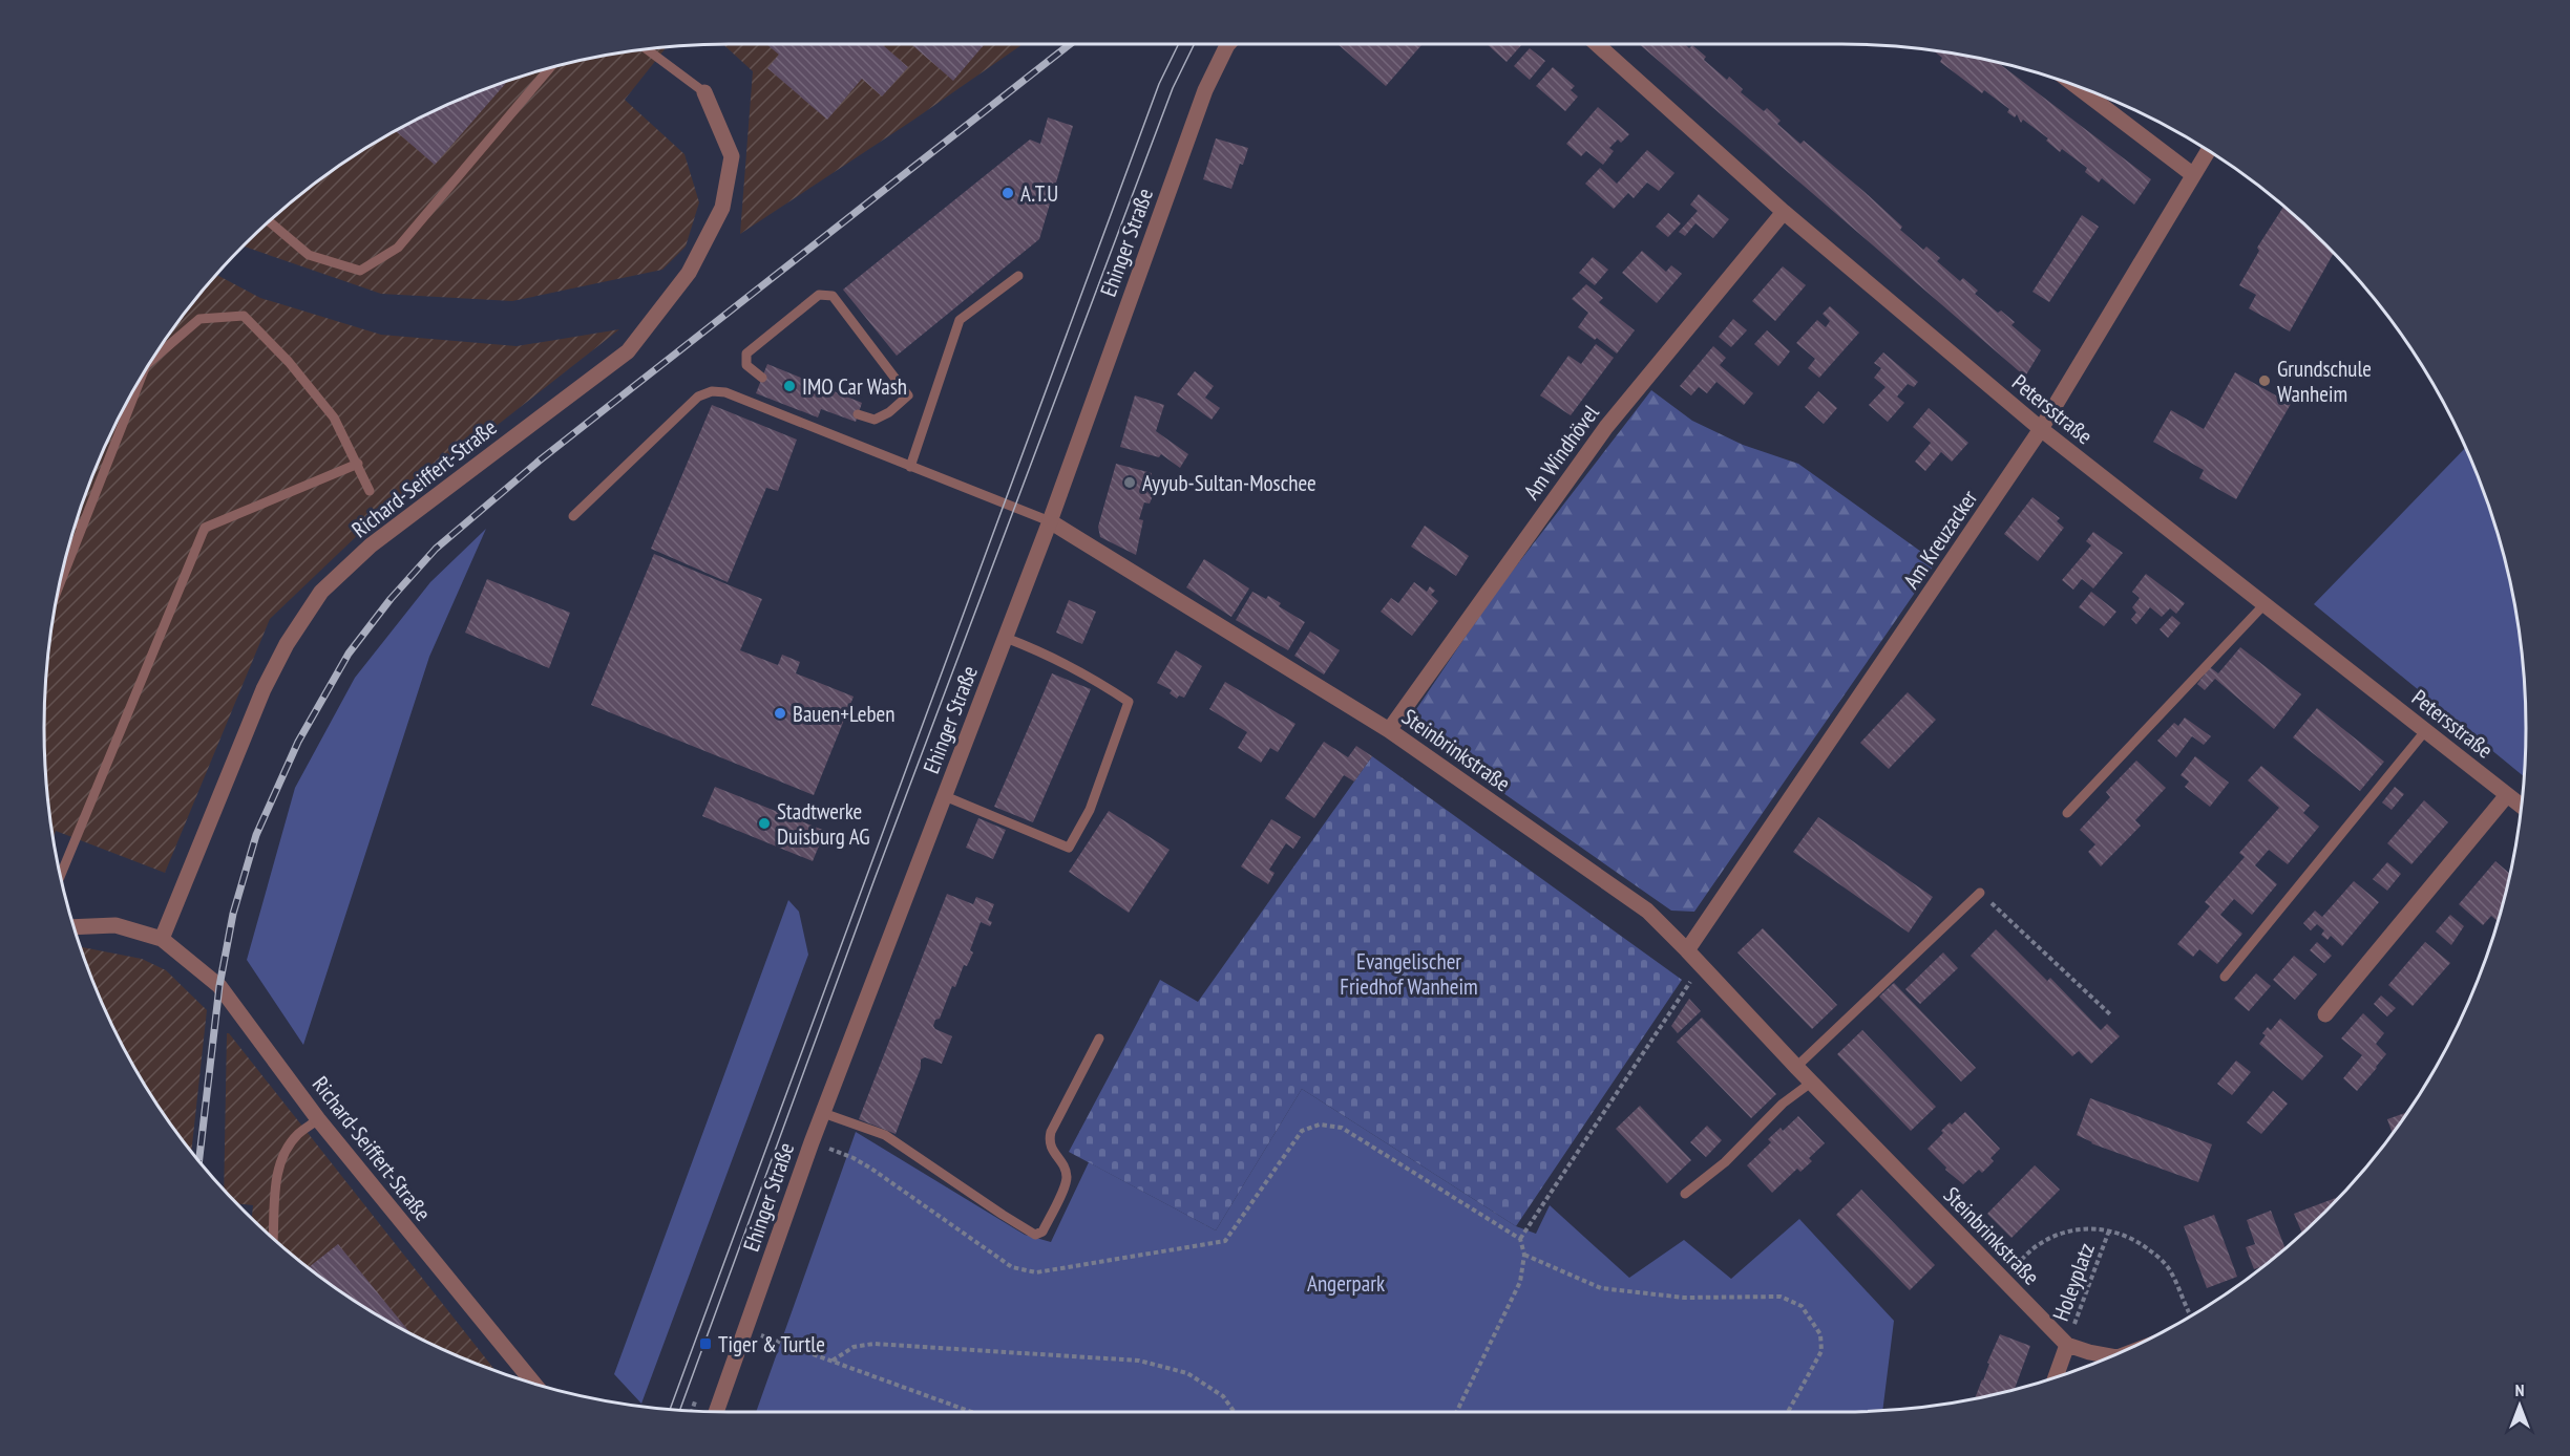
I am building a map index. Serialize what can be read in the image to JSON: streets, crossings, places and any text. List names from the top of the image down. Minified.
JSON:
{"streets":{"street":["Ehinger Straße","Petersstraße","Am Windhövel","Richard-Seiffert-Straße","Am Kreuzacker","Steinbrinkstraße"],"path":["Holeyplatz"]},"crossings":[["Ehinger Straße","Steinbrinkstraße"],["Petersstraße","Am Windhövel"],["Petersstraße","Am Kreuzacker"],["Am Windhövel","Steinbrinkstraße"],["Am Kreuzacker","Steinbrinkstraße"],["Steinbrinkstraße","Holeyplatz"]],"parks":["Evangelischer Friedhof Wanheim","Angerpark"],"places":{"other":["A.T.U","Grundschule Wanheim","IMO Car Wash","Ayyub-Sultan-Moschee","Bauen+Leben","Stadtwerke Duisburg AG"],"transit":["Tiger & Turtle"]},"north":"top"}
